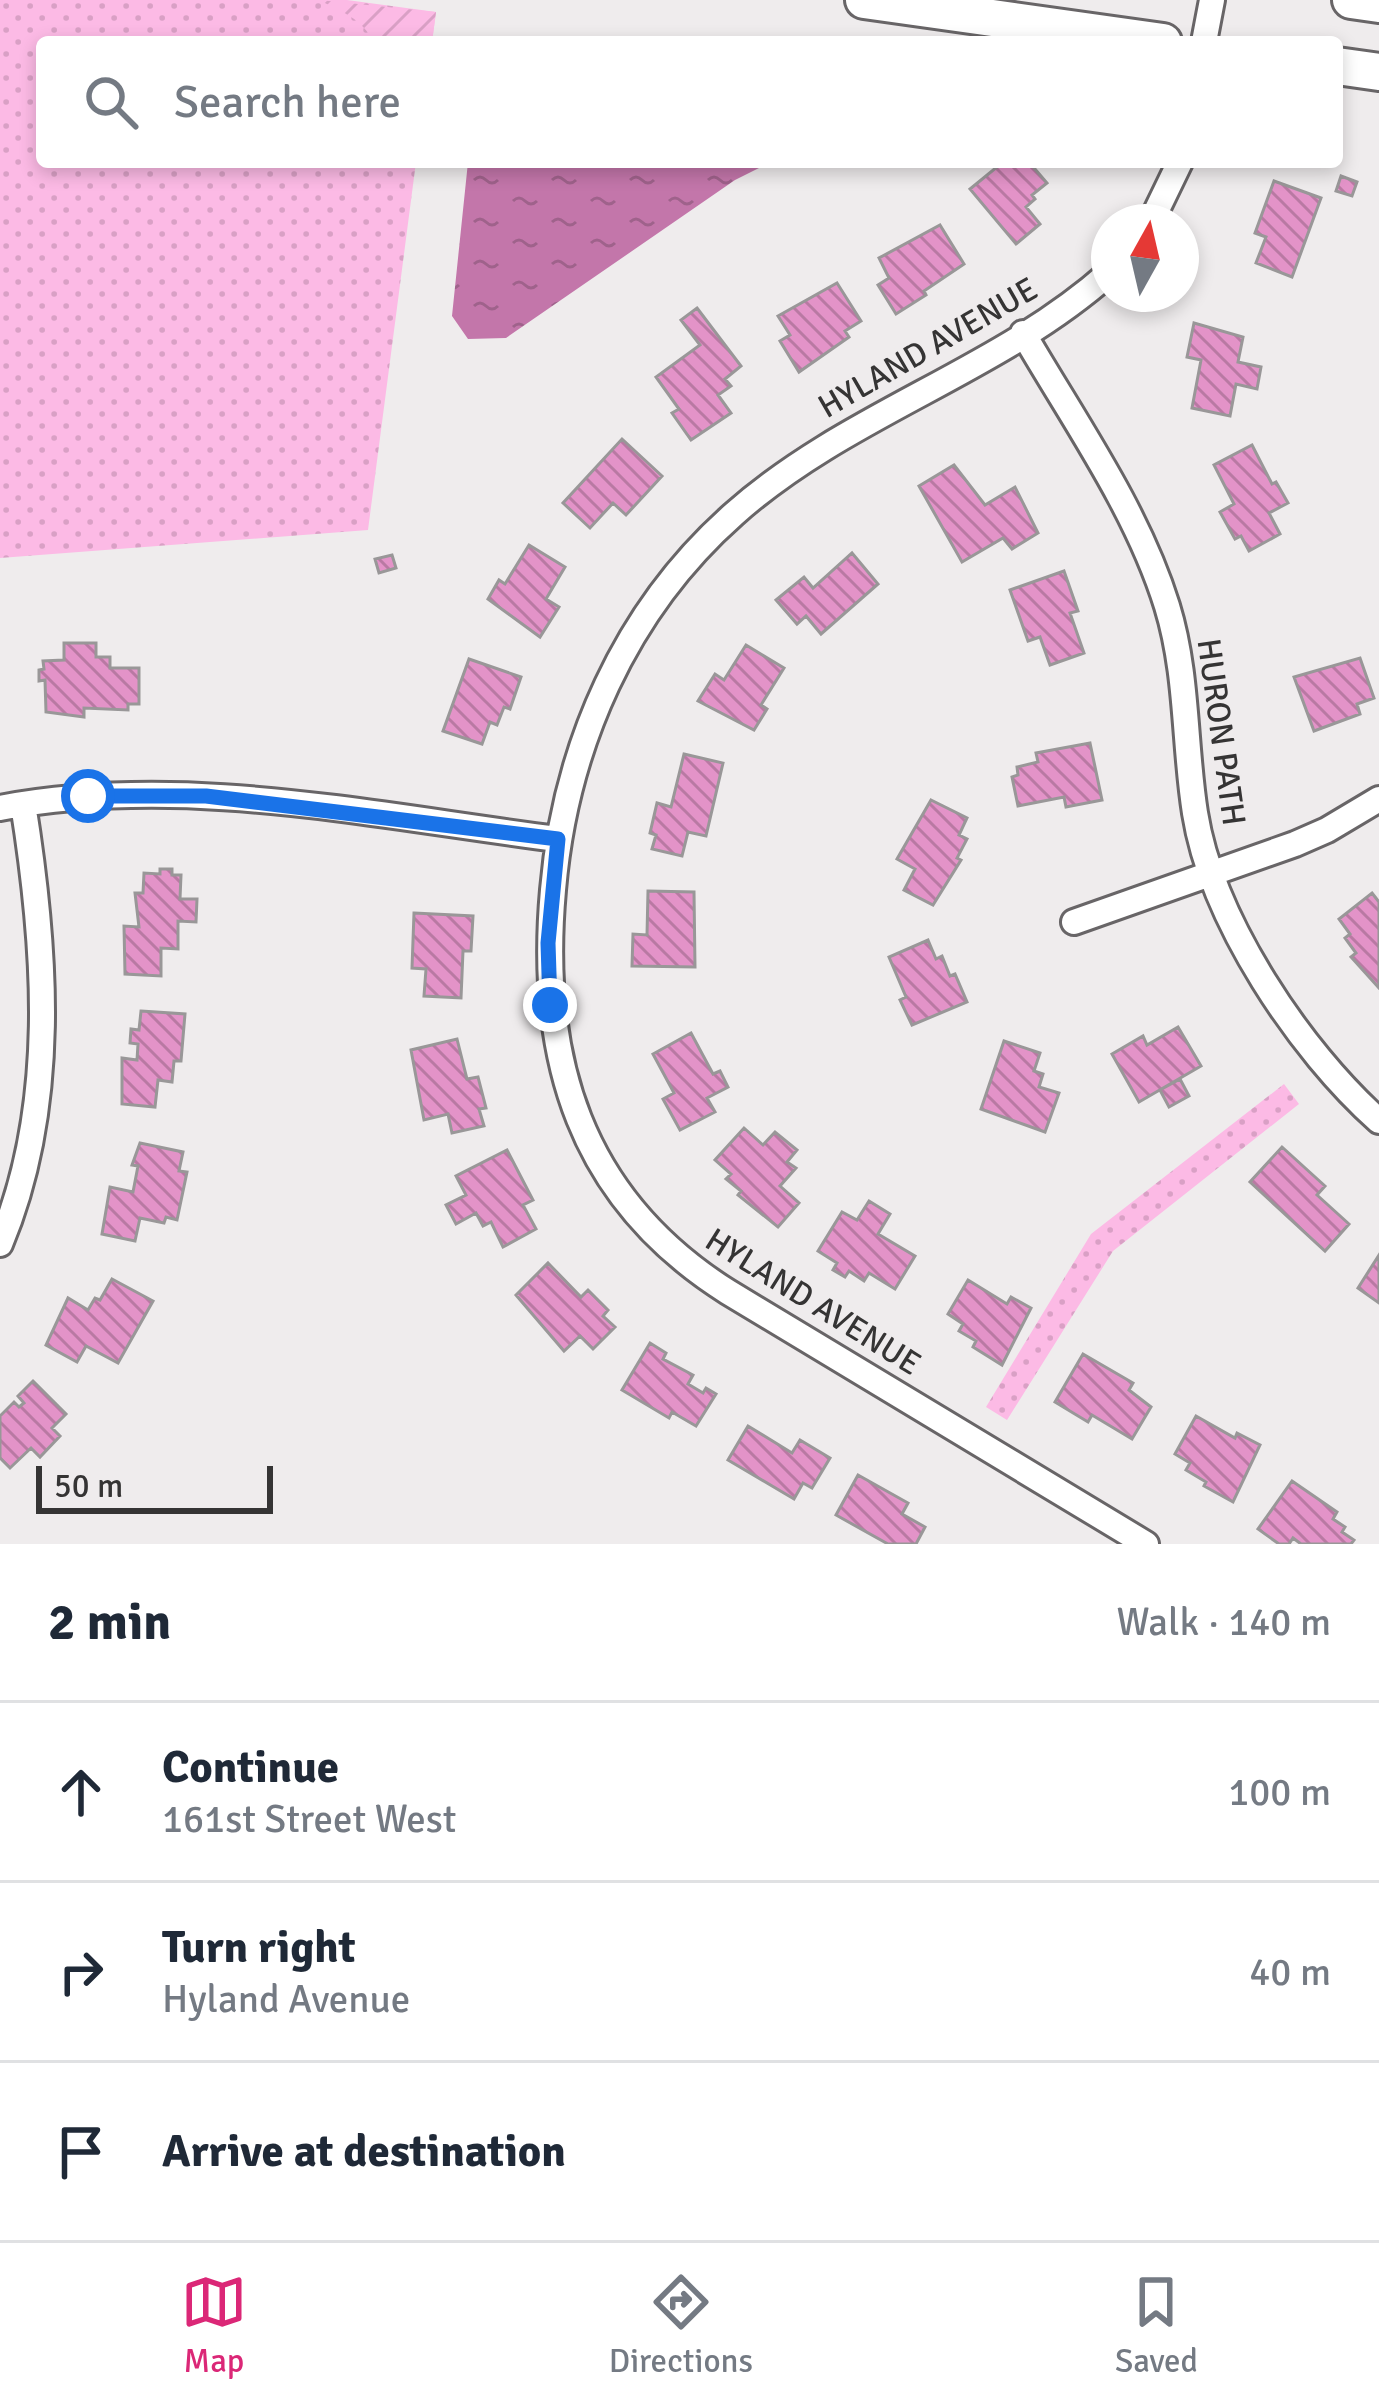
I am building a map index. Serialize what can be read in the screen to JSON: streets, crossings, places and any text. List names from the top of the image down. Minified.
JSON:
{"streets":{"street":["HYLAND AVENUE","HURON PATH"]},"crossings":[["HYLAND AVENUE","HURON PATH"]],"scale_bar":"50 m","north":"top","page":{"search":"Search here","scale":"50 m","heading":["2 min","Walk · 140 m"],"list":[["Continue","161st Street West","100 m"],["Turn right","Hyland Avenue","40 m"],"Arrive at destination"],"nav":["Map","Directions","Saved"]}}
